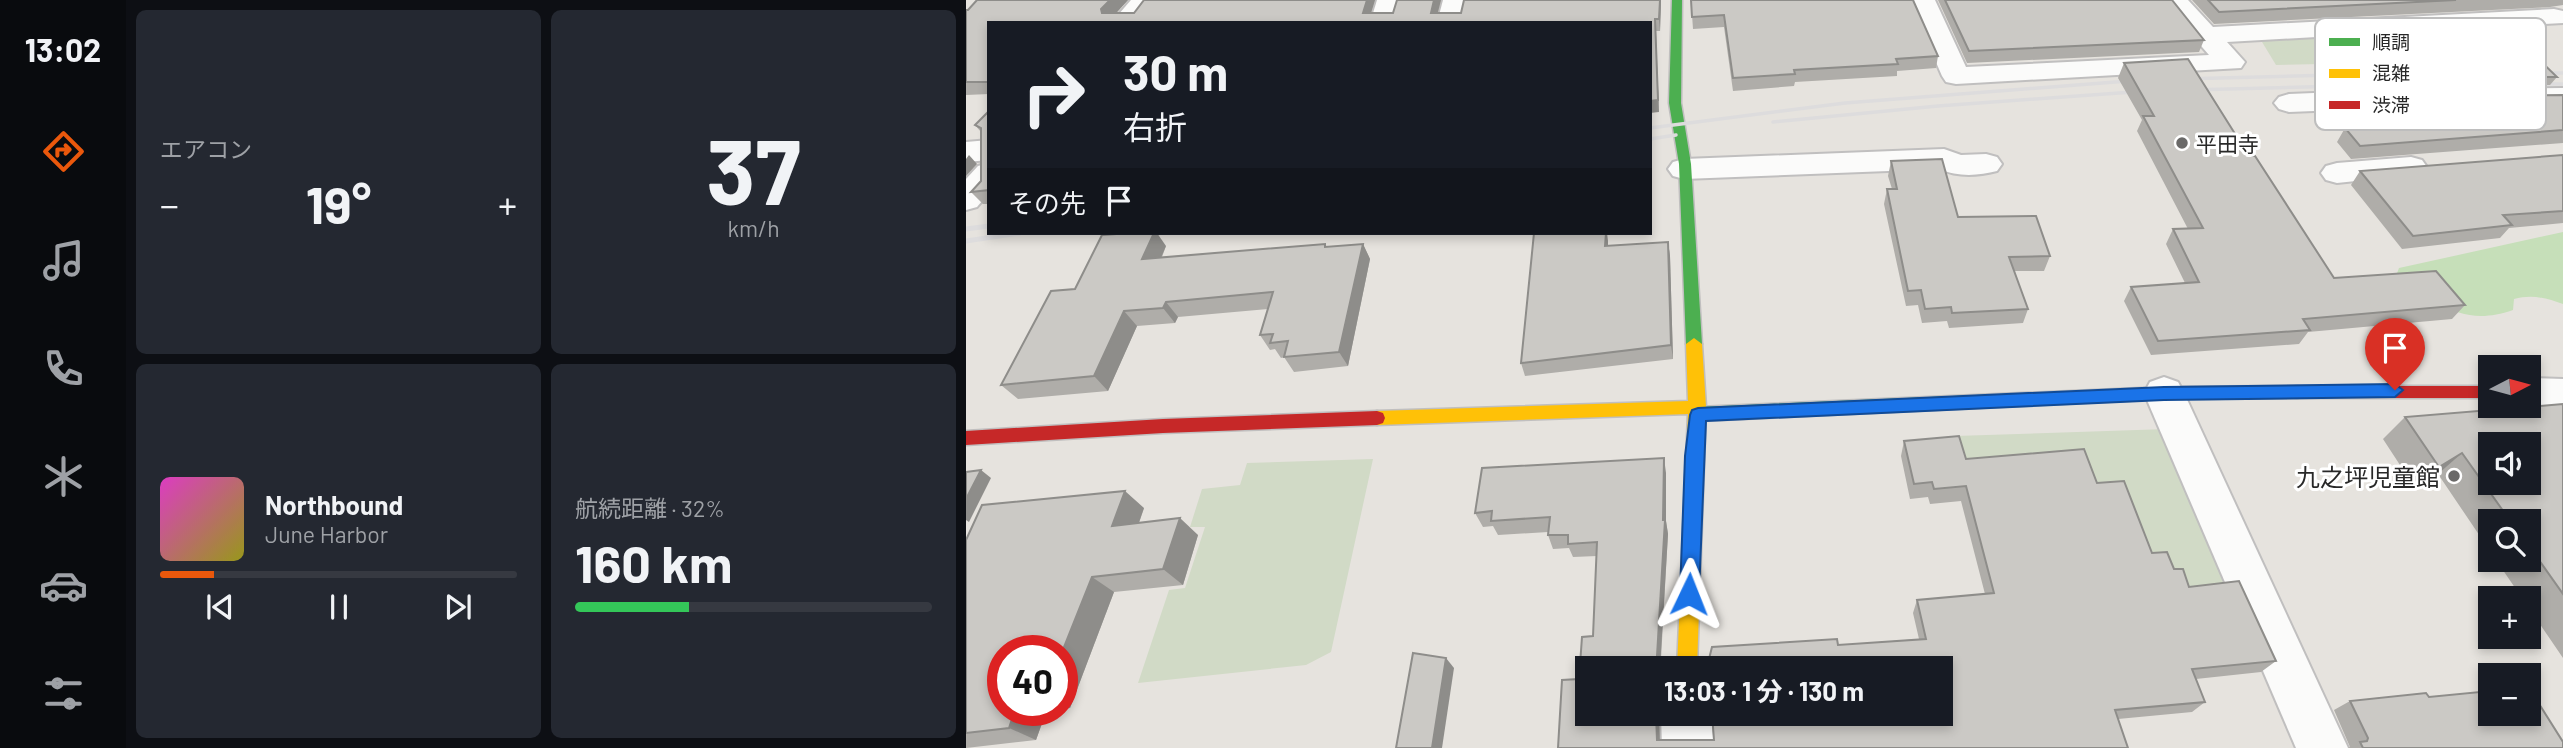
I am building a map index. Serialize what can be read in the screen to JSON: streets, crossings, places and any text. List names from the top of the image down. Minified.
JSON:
{"places":["平田寺","九之坪児童館"],"legend":["順調","混雑","渋滞"],"north":"right","page":{"tabs":"13:02","tile":["エアコン",["37","km/h"],["航続距離 · 32%","160 km"]],"turn":["30 m","右折"],"then":"その先","heat":["−","19°","+"],"map_buttons":["+","−"],"song":["Northbound","June Harbor"],"limit":"40","trip":"13:03 · 1 分 · 130 m"}}
